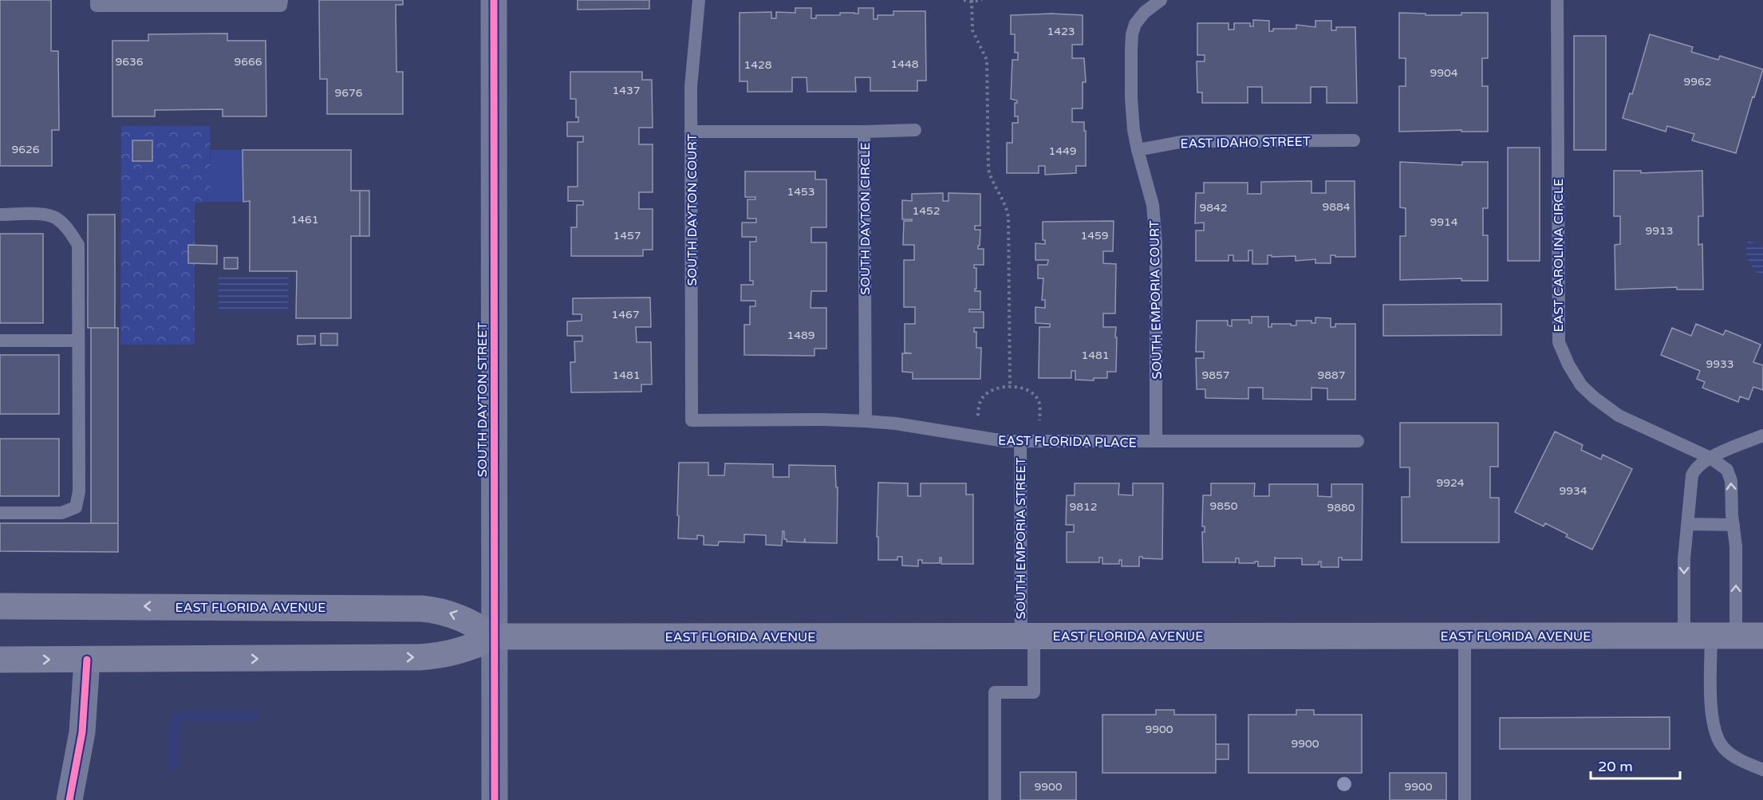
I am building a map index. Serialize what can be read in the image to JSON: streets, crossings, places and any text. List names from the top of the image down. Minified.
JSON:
{"streets":{"main road":["EAST FLORIDA AVENUE"],"street":["SOUTH DAYTON STREET"],"lane":["EAST IDAHO STREET","SOUTH DAYTON COURT","SOUTH DAYTON CIRCLE","EAST CAROLINA CIRCLE","SOUTH EMPORIA COURT","EAST FLORIDA PLACE","SOUTH EMPORIA STREET"]},"crossings":[["EAST IDAHO STREET","SOUTH EMPORIA COURT"],["SOUTH DAYTON COURT","SOUTH DAYTON CIRCLE"],["SOUTH DAYTON COURT","EAST FLORIDA PLACE"],["SOUTH DAYTON CIRCLE","EAST FLORIDA PLACE"],["EAST CAROLINA CIRCLE","EAST FLORIDA AVENUE"],["SOUTH EMPORIA COURT","EAST FLORIDA PLACE"],["SOUTH DAYTON STREET","EAST FLORIDA AVENUE"],["EAST FLORIDA PLACE","SOUTH EMPORIA STREET"],["SOUTH EMPORIA STREET","EAST FLORIDA AVENUE"]],"house_numbers":["1423","9636","9666","1448","1428","9904","9962","1437","9676","9626","1449","1453","9884","9842","1452","1461","9914","9913","1457","1459","1467","1489","1481","9933","1481","9857","9887","9924","9934","9850","9812","9880","9900","9900","9900","9900"],"scale_bar":"20 m"}
